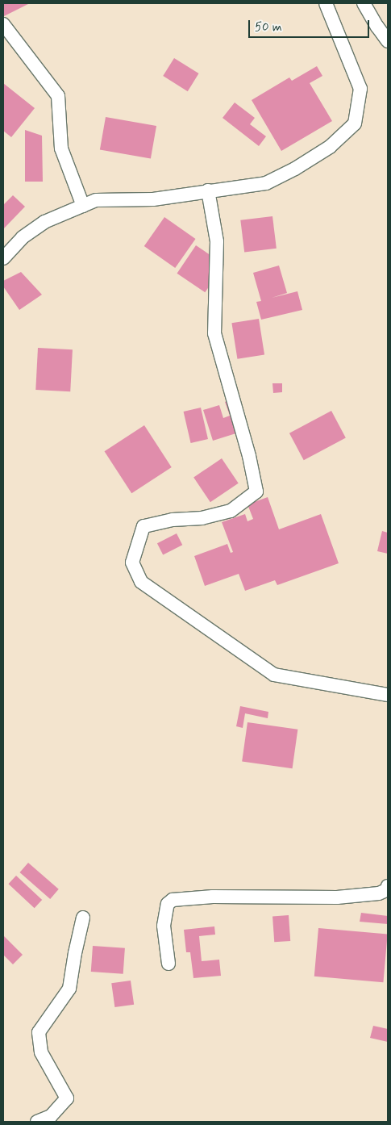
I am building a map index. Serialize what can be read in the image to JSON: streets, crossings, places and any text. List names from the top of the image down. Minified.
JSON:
{"scale_bar":"50 m"}
